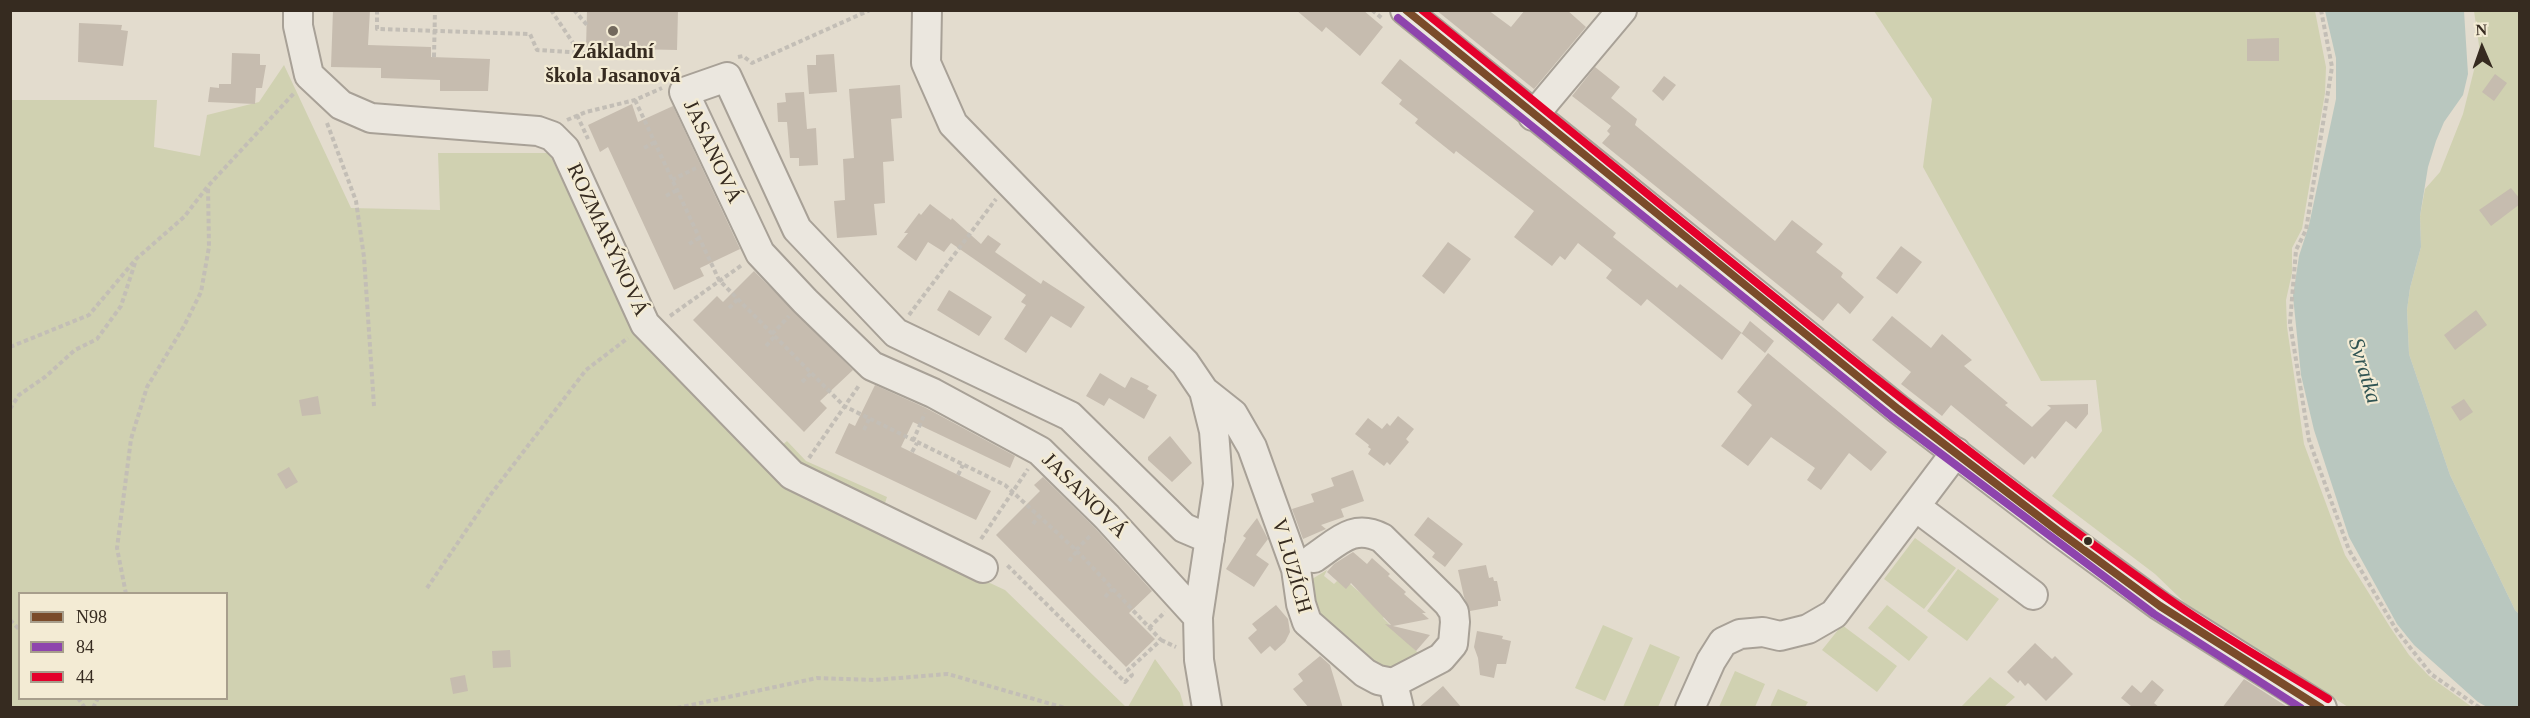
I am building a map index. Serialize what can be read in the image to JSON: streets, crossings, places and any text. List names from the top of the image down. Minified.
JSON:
{"streets":{"street":["JASANOVÁ","ROZMARÝNOVÁ","V LUZÍCH"]},"water":["Svratka"],"places":["Základní škola Jasanová"],"lines":["transit line N98","transit line 44","transit line 84"],"legend":["N98","84","44"],"north":"top"}
